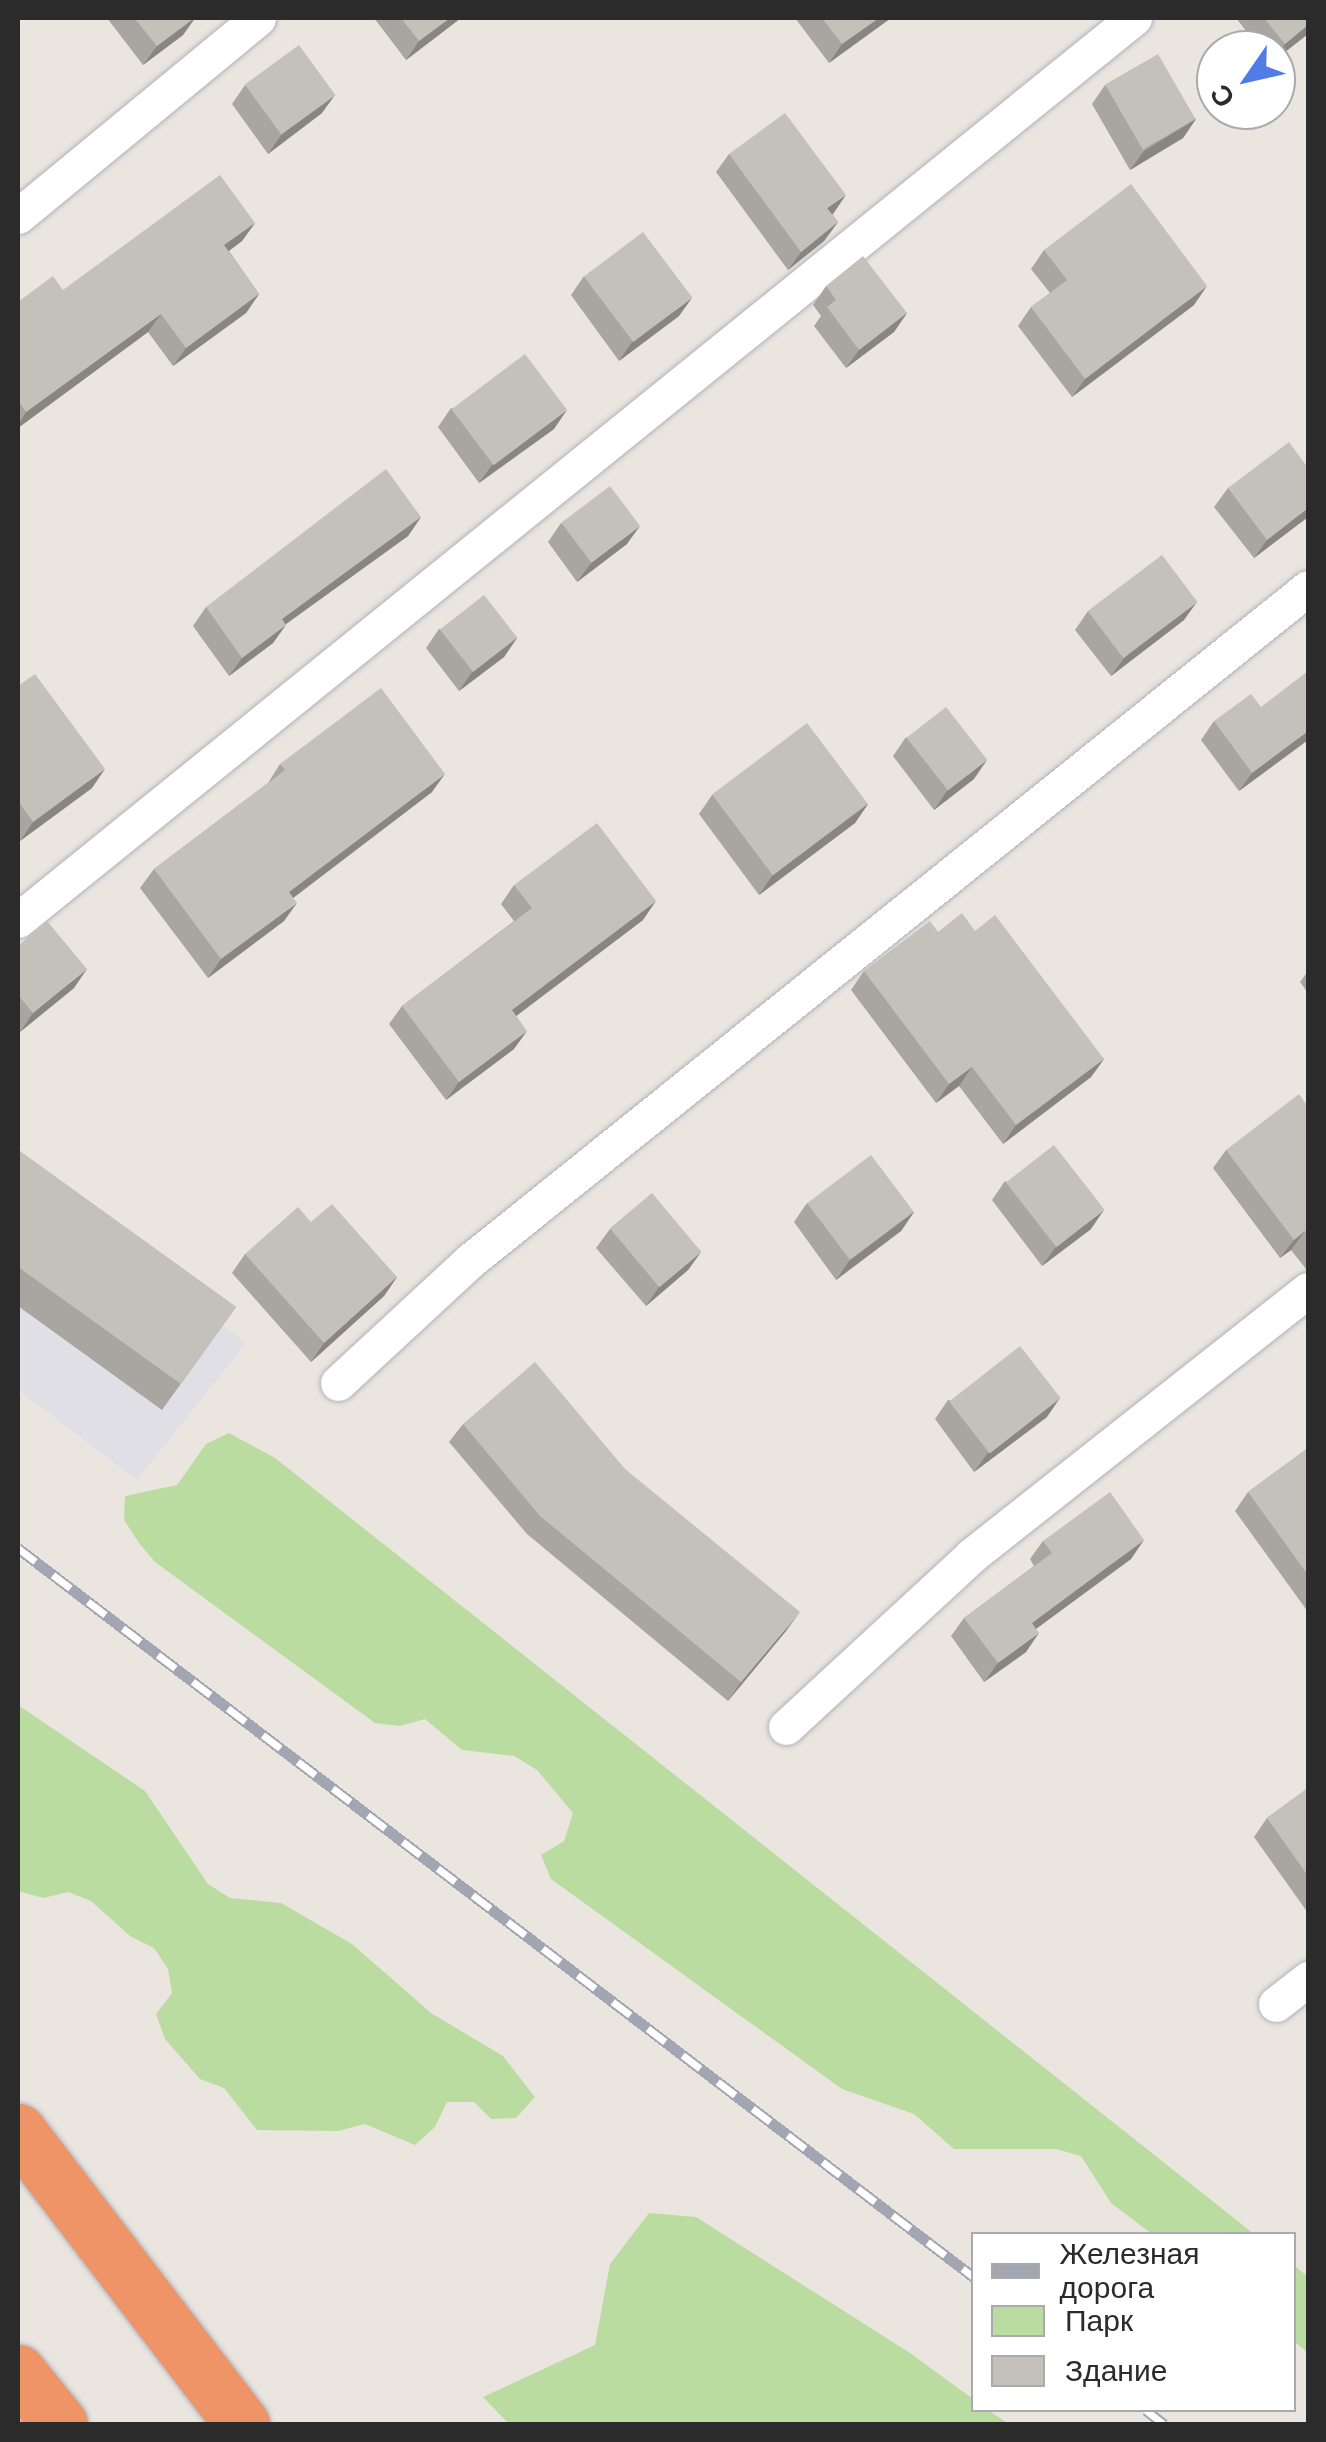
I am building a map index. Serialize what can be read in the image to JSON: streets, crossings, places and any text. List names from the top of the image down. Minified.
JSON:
{"legend":["Железная дорога","Парк","Здание"],"north":"bottom left"}
